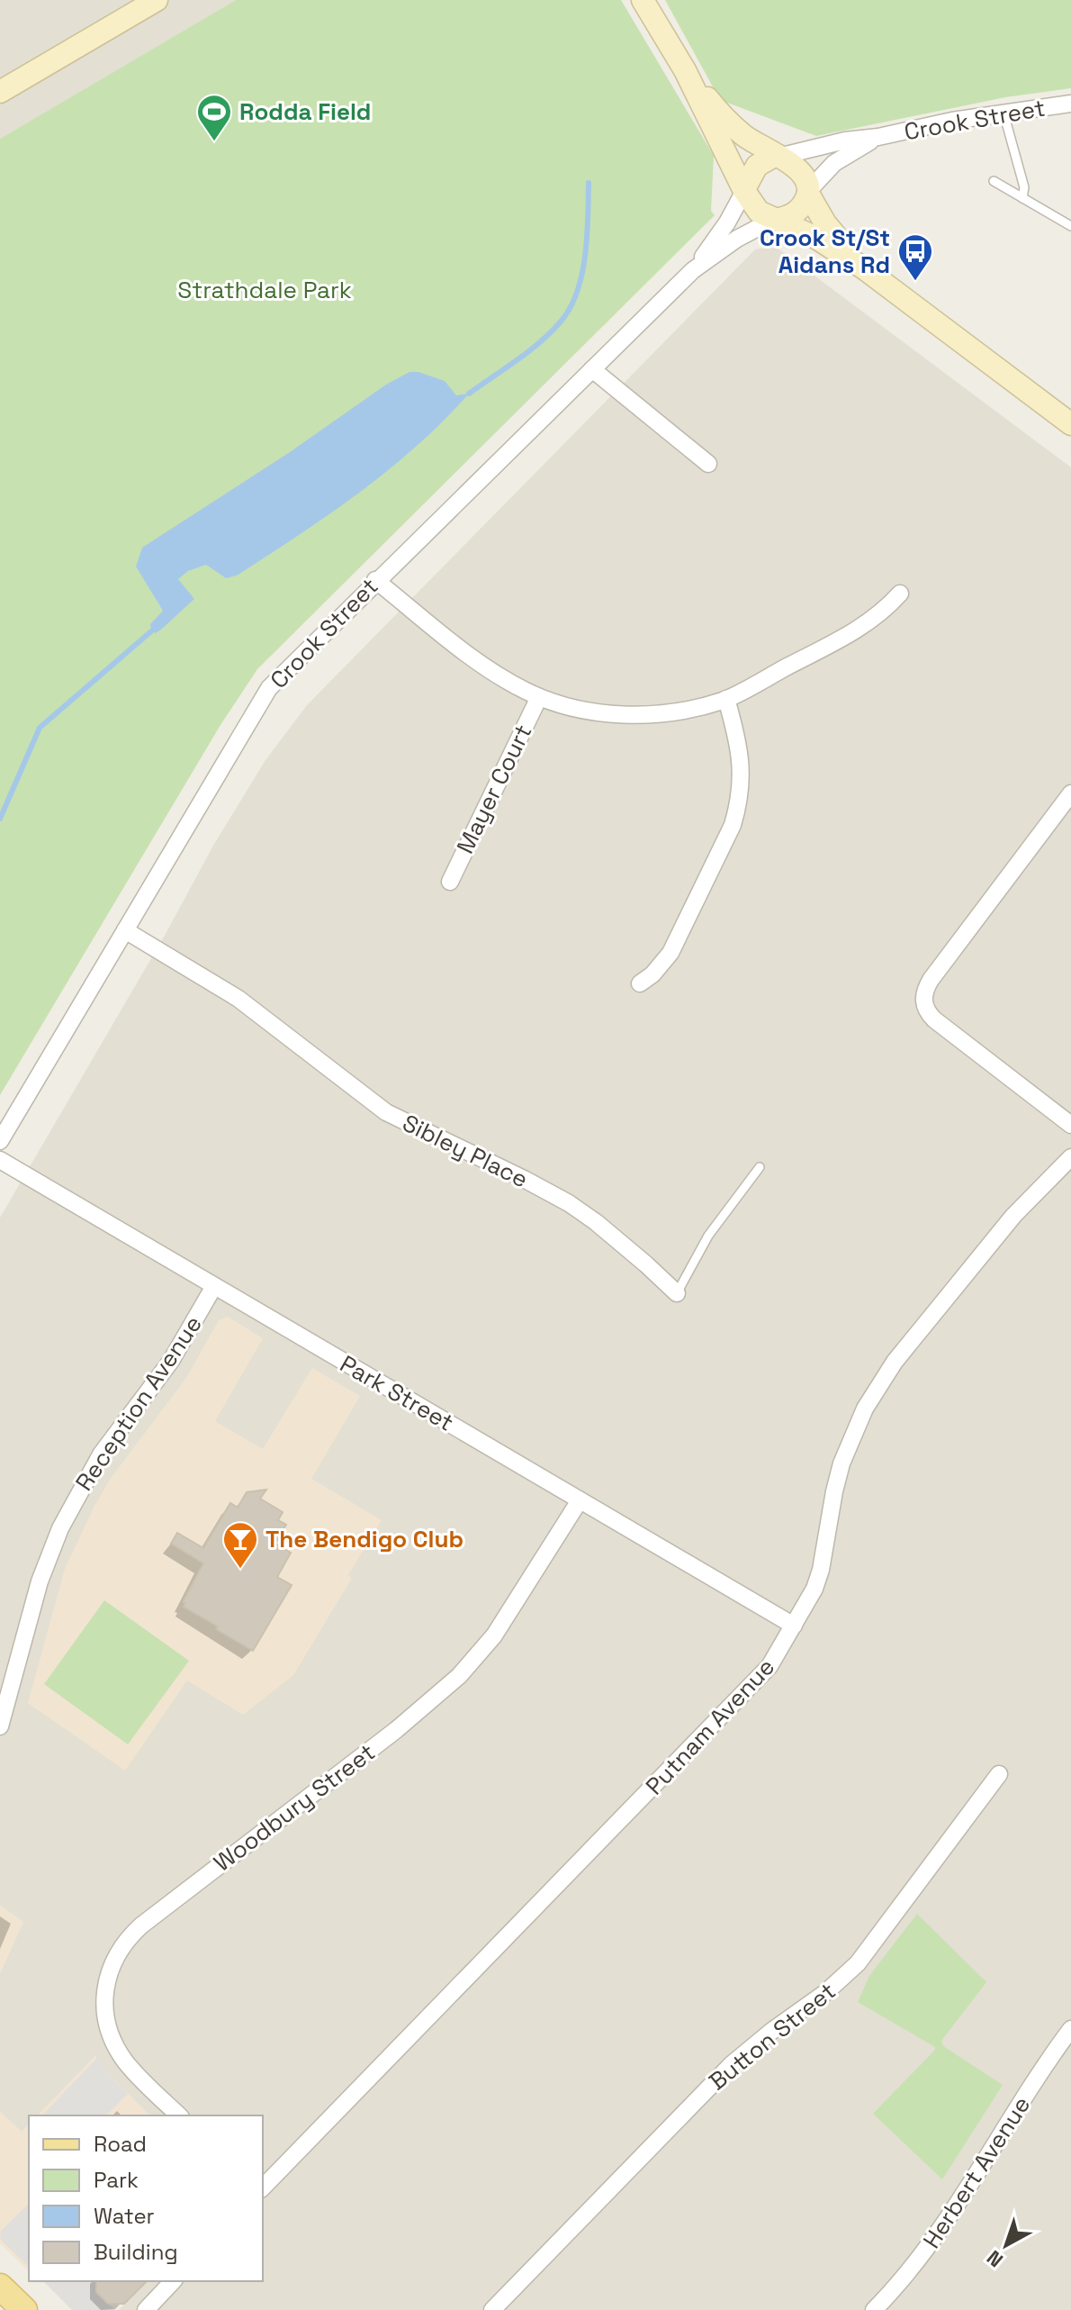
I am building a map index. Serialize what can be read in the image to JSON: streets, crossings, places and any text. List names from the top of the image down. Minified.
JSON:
{"streets":{"street":["Crook Street","Mayer Court","Sibley Place","Park Street","Reception Avenue","Putnam Avenue","Woodbury Street","Button Street","Herbert Avenue"]},"crossings":[["Crook Street","Sibley Place"],["Park Street","Reception Avenue"],["Park Street","Putnam Avenue"],["Park Street","Woodbury Street"]],"parks":["Strathdale Park"],"places":{"sports":["Rodda Field"],"bus stop":["Crook St/St Aidans Rd"],"bar":["The Bendigo Club"]},"legend":["Road","Park","Water","Building"],"north":"bottom left"}
